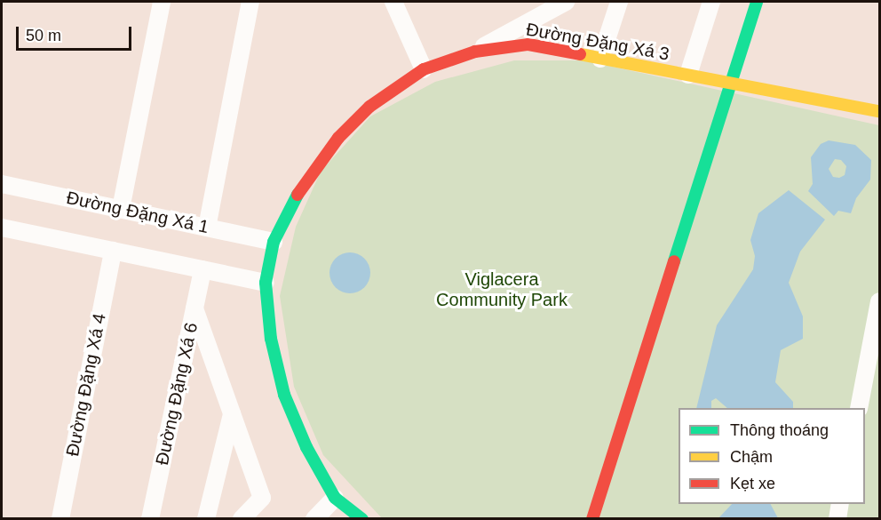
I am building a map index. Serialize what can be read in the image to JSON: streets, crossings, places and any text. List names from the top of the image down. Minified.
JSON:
{"streets":{"street":["Đường Đặng Xá 3","Đường Đặng Xá 1","Đường Đặng Xá 4","Đường Đặng Xá 6"]},"crossings":[["Đường Đặng Xá 3","Đường Đặng Xá 1"]],"parks":["Viglacera Community Park"],"legend":["Thông thoáng","Chậm","Kẹt xe"],"scale_bar":"50 m"}
